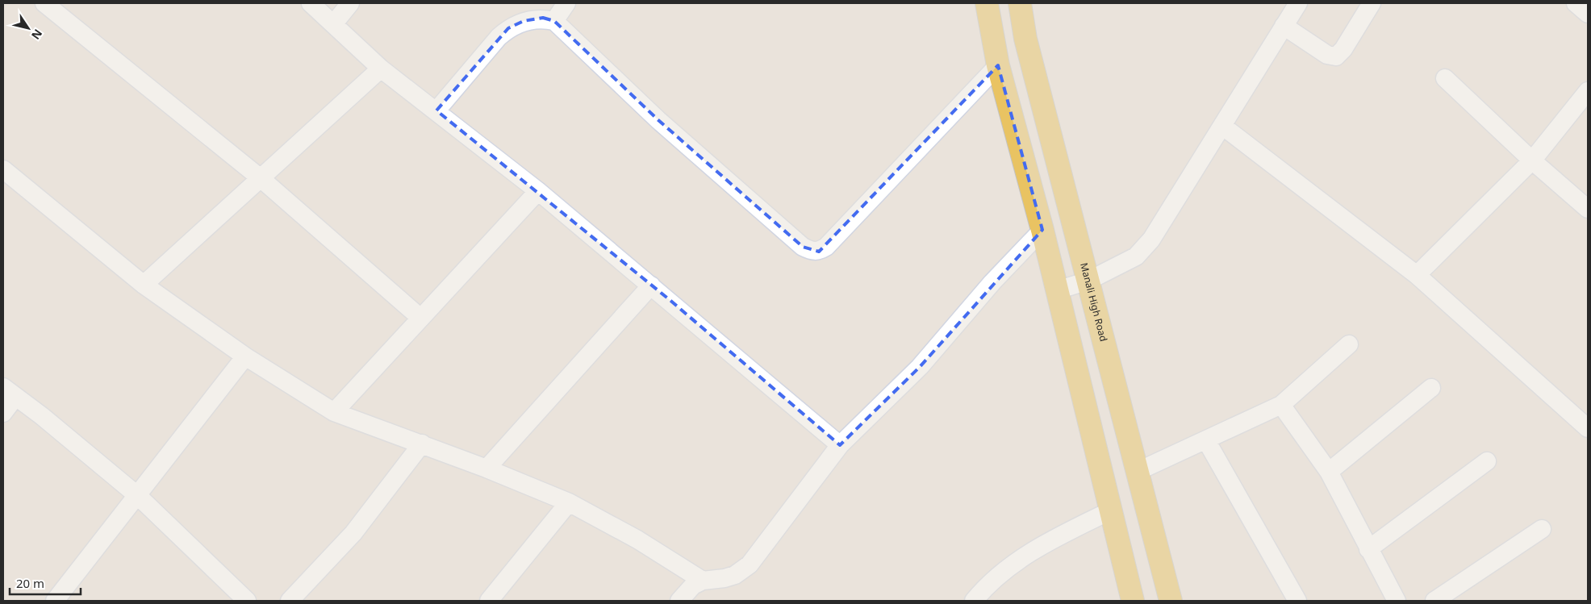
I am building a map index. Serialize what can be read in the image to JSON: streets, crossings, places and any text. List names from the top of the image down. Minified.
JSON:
{"streets":{"main road":["Manali High Road"]},"scale_bar":"20 m","north":"bottom right"}
